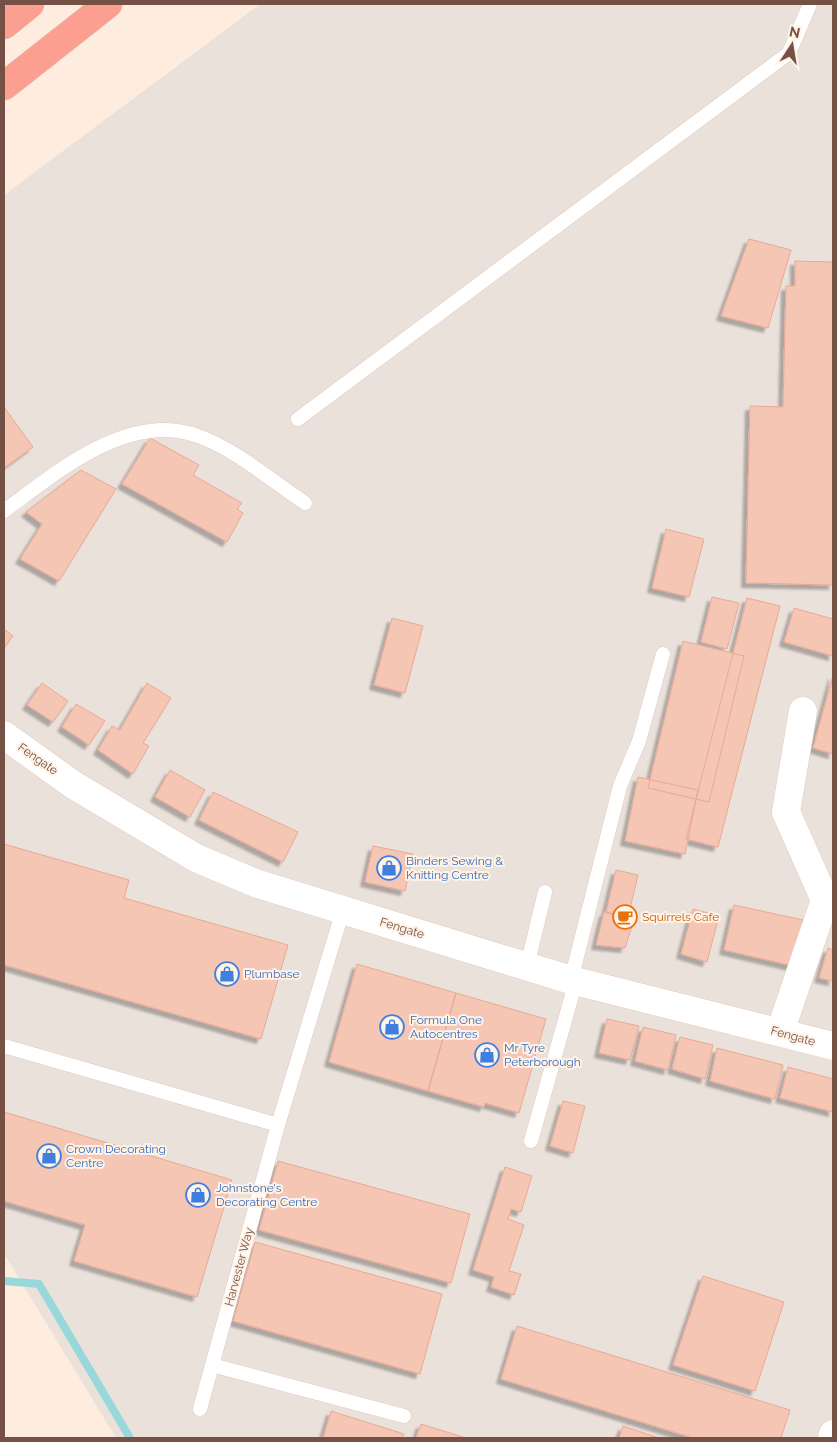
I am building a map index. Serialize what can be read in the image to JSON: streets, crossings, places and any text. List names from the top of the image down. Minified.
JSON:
{"streets":{"street":["Fengate"],"lane":["Harvester Way"]},"crossings":[["Fengate","Harvester Way"]],"places":{"shop":["Binders Sewing & Knitting Centre","Plumbase","Formula One Autocentres","Mr Tyre Peterborough","Crown Decorating Centre","Johnstone's Decorating Centre"],"cafe":["Squirrels Cafe"]},"north":"top"}
